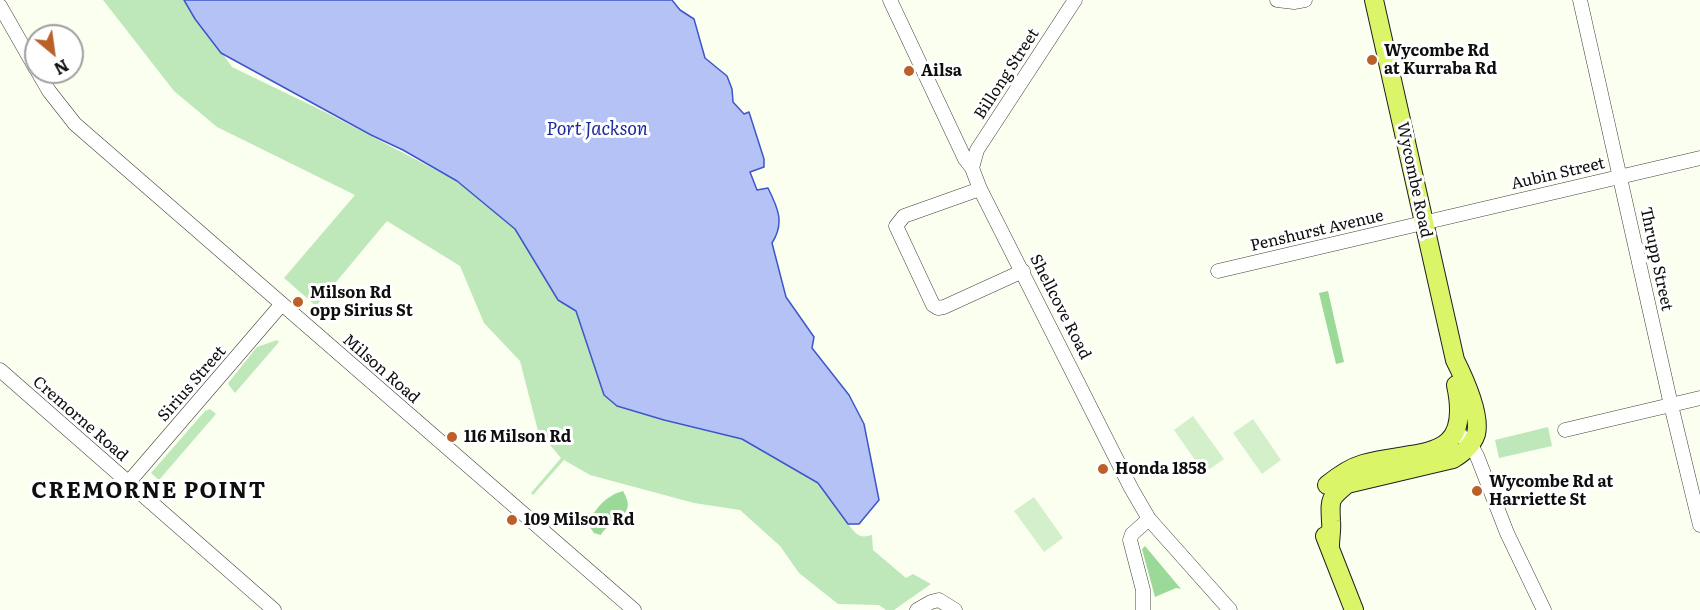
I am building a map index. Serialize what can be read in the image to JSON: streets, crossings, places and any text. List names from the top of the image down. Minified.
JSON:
{"streets":{"main road":["Wycombe Road"],"street":["Billong Street","Aubin Street","Penshurst Avenue","Thrupp Street","Shellcove Road","Milson Road","Sirius Street","Cremorne Road"]},"crossings":[["Billong Street","Shellcove Road"],["Aubin Street","Wycombe Road"],["Aubin Street","Penshurst Avenue"],["Aubin Street","Thrupp Street"],["Wycombe Road","Penshurst Avenue"],["Milson Road","Sirius Street"],["Sirius Street","Cremorne Road"]],"districts":["CREMORNE POINT"],"water":["Port Jackson"],"places":["Wycombe Rd at Kurraba Rd","Ailsa","Milson Rd opp Sirius St","116 Milson Rd","Honda 1858","Wycombe Rd at Harriette St","109 Milson Rd"],"north":"bottom right"}
